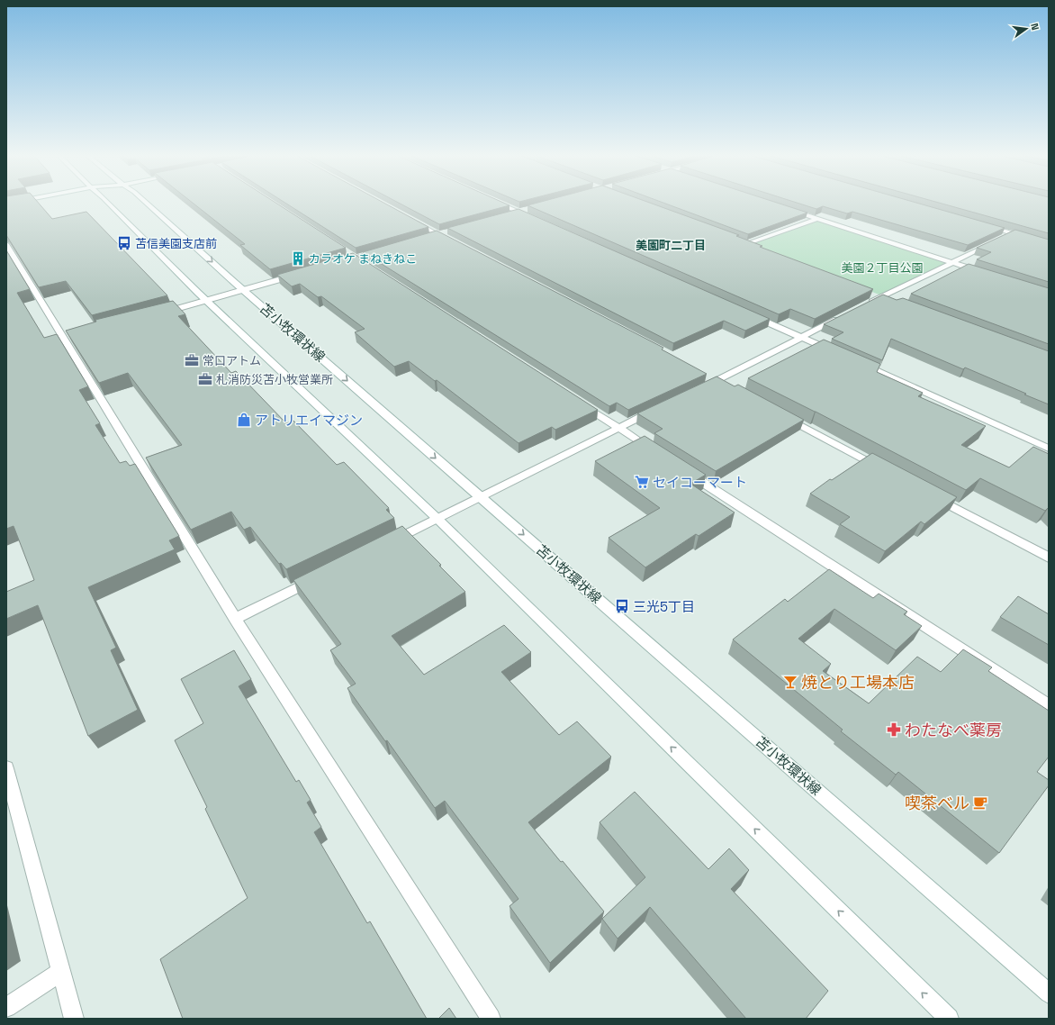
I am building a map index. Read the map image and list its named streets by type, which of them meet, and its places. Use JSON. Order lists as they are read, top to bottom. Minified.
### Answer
{"streets":{"street":["苫小牧環状線"]},"districts":["美園町二丁目"],"parks":["美園２丁目公園"],"places":{"bus stop":["苫信美園支店前","三光5丁目"],"building":["カラオケ まねきねこ"],"office":["常口アトム","札消防災苫小牧営業所"],"shop":["アトリエイマジン"],"supermarket":["セイコーマート"],"bar":["焼とり工場本店"],"pharmacy":["わたなべ薬房"],"cafe":["喫茶ベル"]},"north":"right"}
